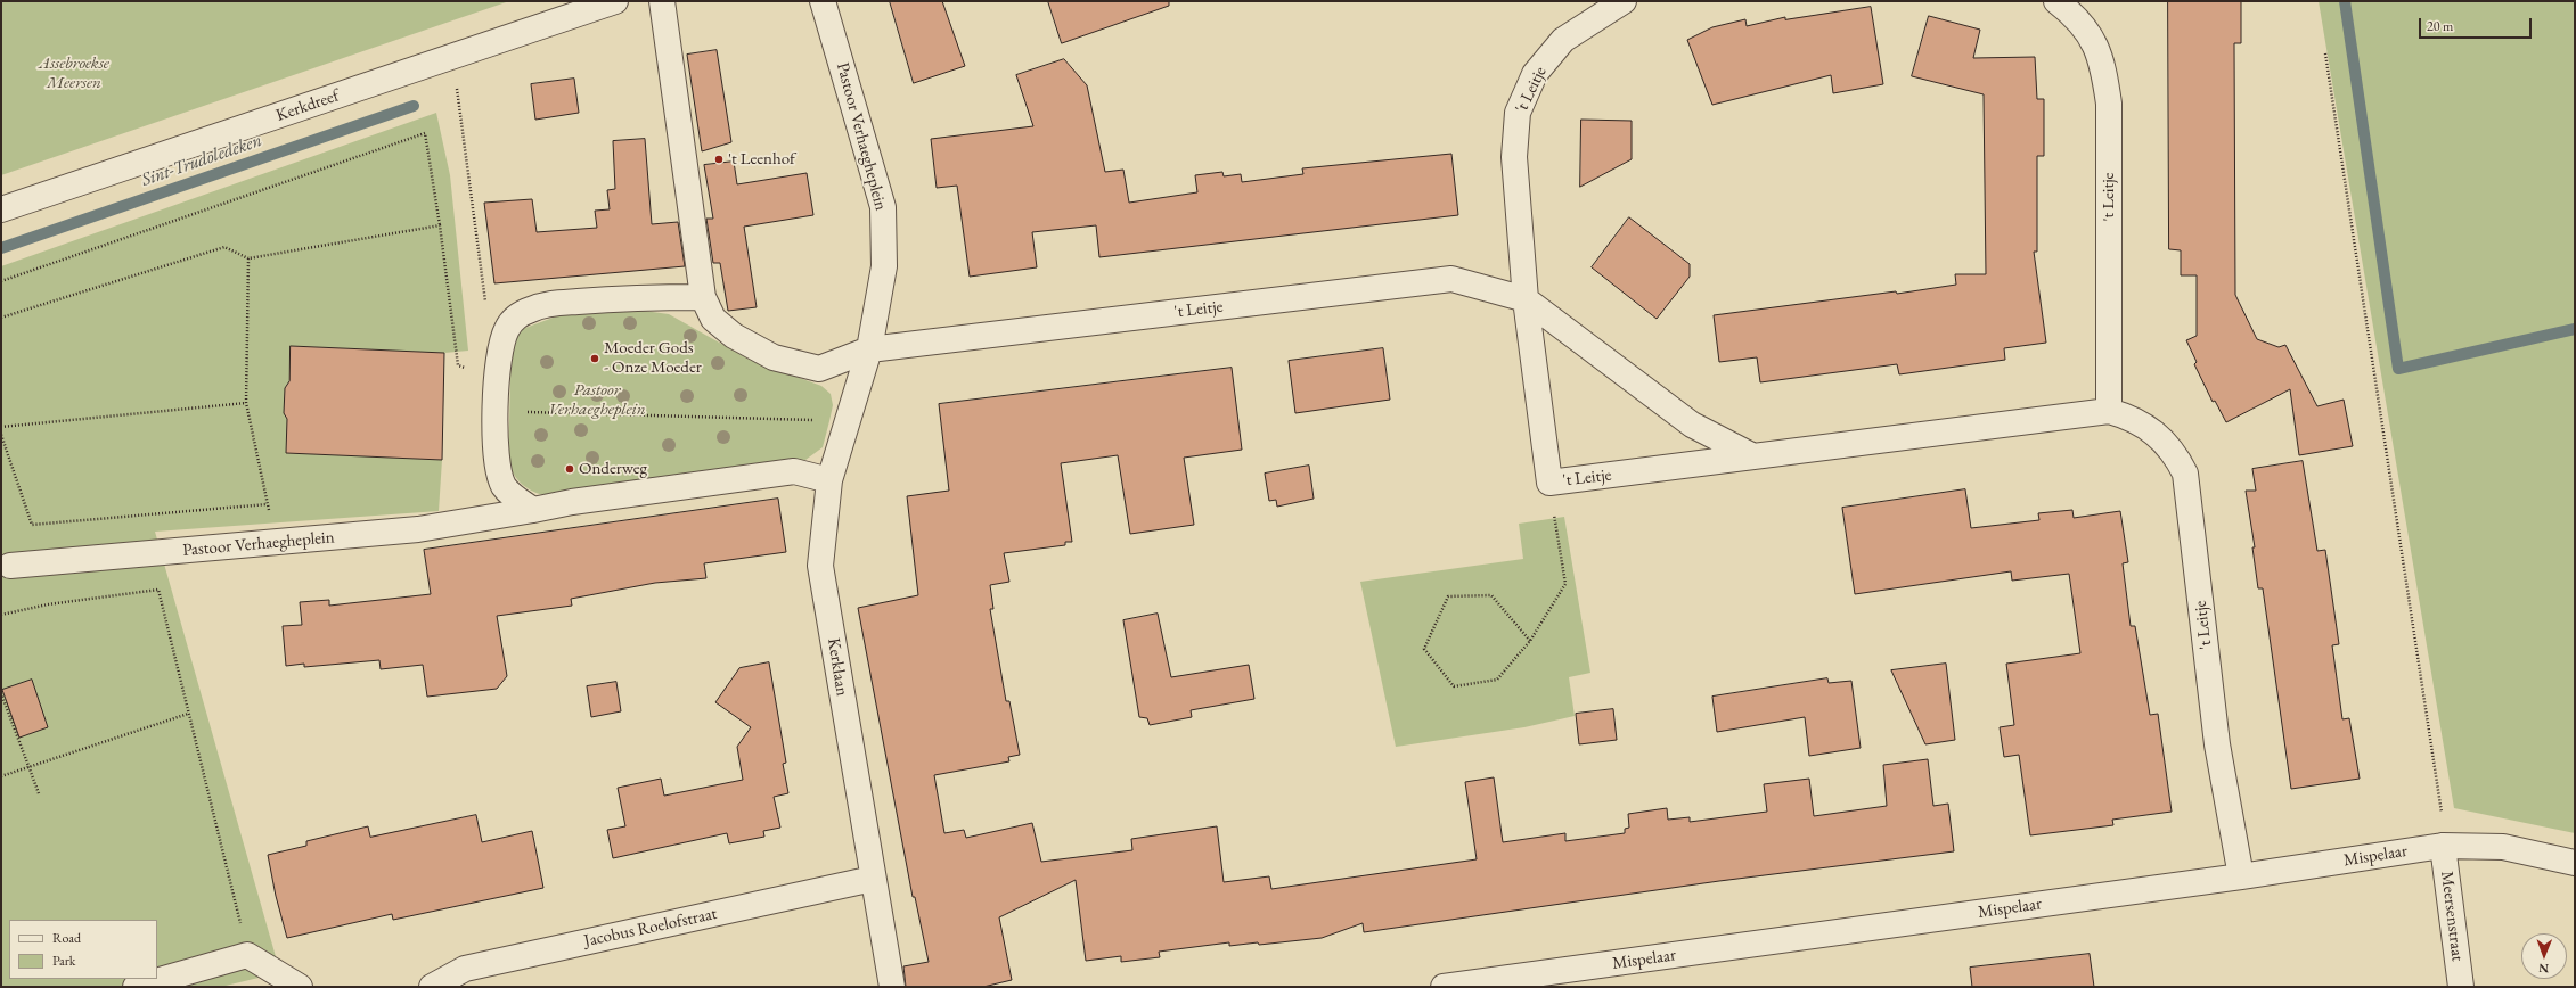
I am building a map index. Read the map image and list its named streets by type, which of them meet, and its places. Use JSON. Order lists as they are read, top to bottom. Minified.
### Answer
{"streets":{"street":["'t Leitje","Kerkdreef","Pastoor Verhaegheplein","Kerklaan","Mispelaar","Meersenstraat","Jacobus Roelofstraat"]},"crossings":[["'t Leitje","Pastoor Verhaegheplein"],["'t Leitje","Kerklaan"],["'t Leitje","Mispelaar"],["Pastoor Verhaegheplein","Kerklaan"],["Kerklaan","Jacobus Roelofstraat"],["Mispelaar","Meersenstraat"]],"water":["Sint-Trudoledeken"],"parks":["Assebroekse Meersen","Pastoor Verhaegheplein"],"places":["'t Leenhof","Moeder Gods - Onze Moeder","Onderweg"],"legend":["Road","Park"],"scale_bar":"20 m","north":"bottom"}
